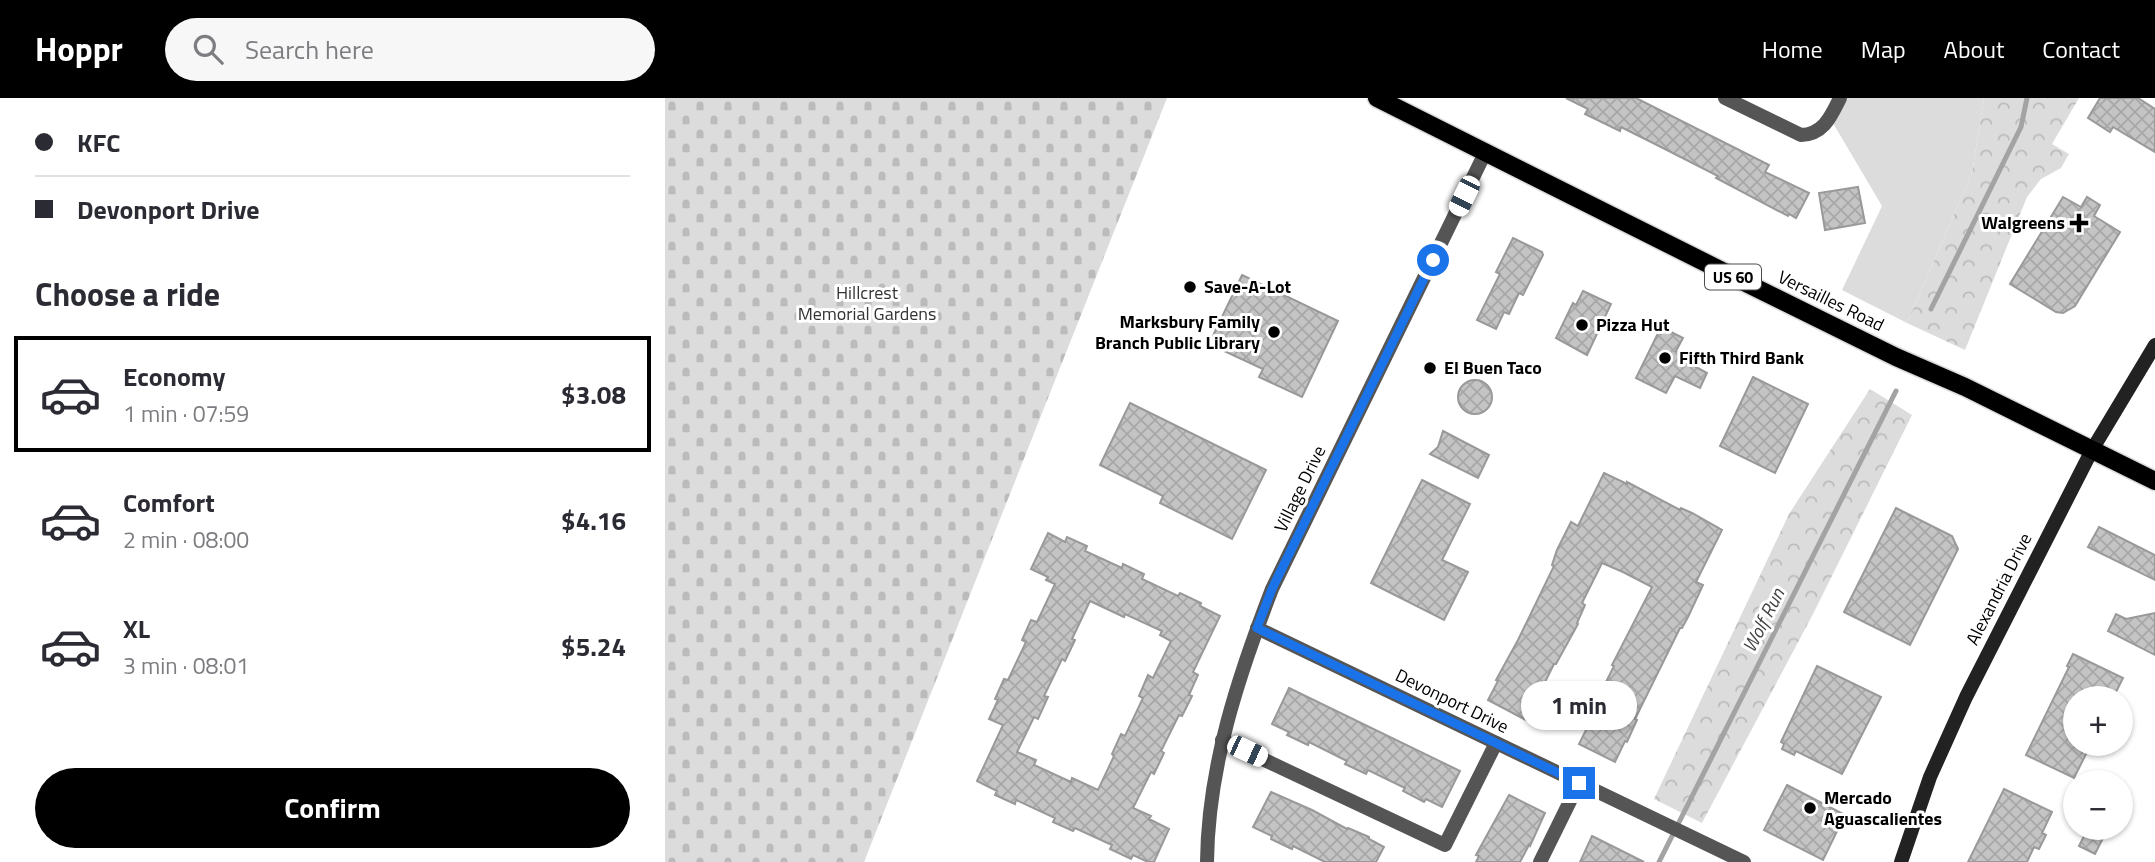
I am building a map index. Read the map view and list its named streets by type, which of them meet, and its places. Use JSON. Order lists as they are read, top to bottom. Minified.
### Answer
{"streets":{"main road":["US 60","Versailles Road"],"street":["Village Drive","Alexandria Drive","Devonport Drive"]},"crossings":[["Versailles Road","Village Drive"],["Versailles Road","Alexandria Drive"],["Village Drive","Devonport Drive"]],"water":["Wolf Run"],"parks":["Hillcrest Memorial Gardens"],"places":{"health":["Walgreens"],"other":["Save-A-Lot","Pizza Hut","Marksbury Family Branch Public Library","Fifth Third Bank","El Buen Taco","Mercado Aguascalientes"]},"page":{"header":"Hoppr","search":"Search here","nav":["Home","Map","About","Contact"],"banner":["KFC","Devonport Drive"],"heading":"Choose a ride","list":[{"name":"Economy","note":"1 min · 07:59","value":"$3.08"},{"name":"Comfort","note":"2 min · 08:00","value":"$4.16"},{"name":"XL","note":"3 min · 08:01","value":"$5.24"}],"bubble":"1 min","map_buttons":["+","−"],"buttons":"Confirm"}}
